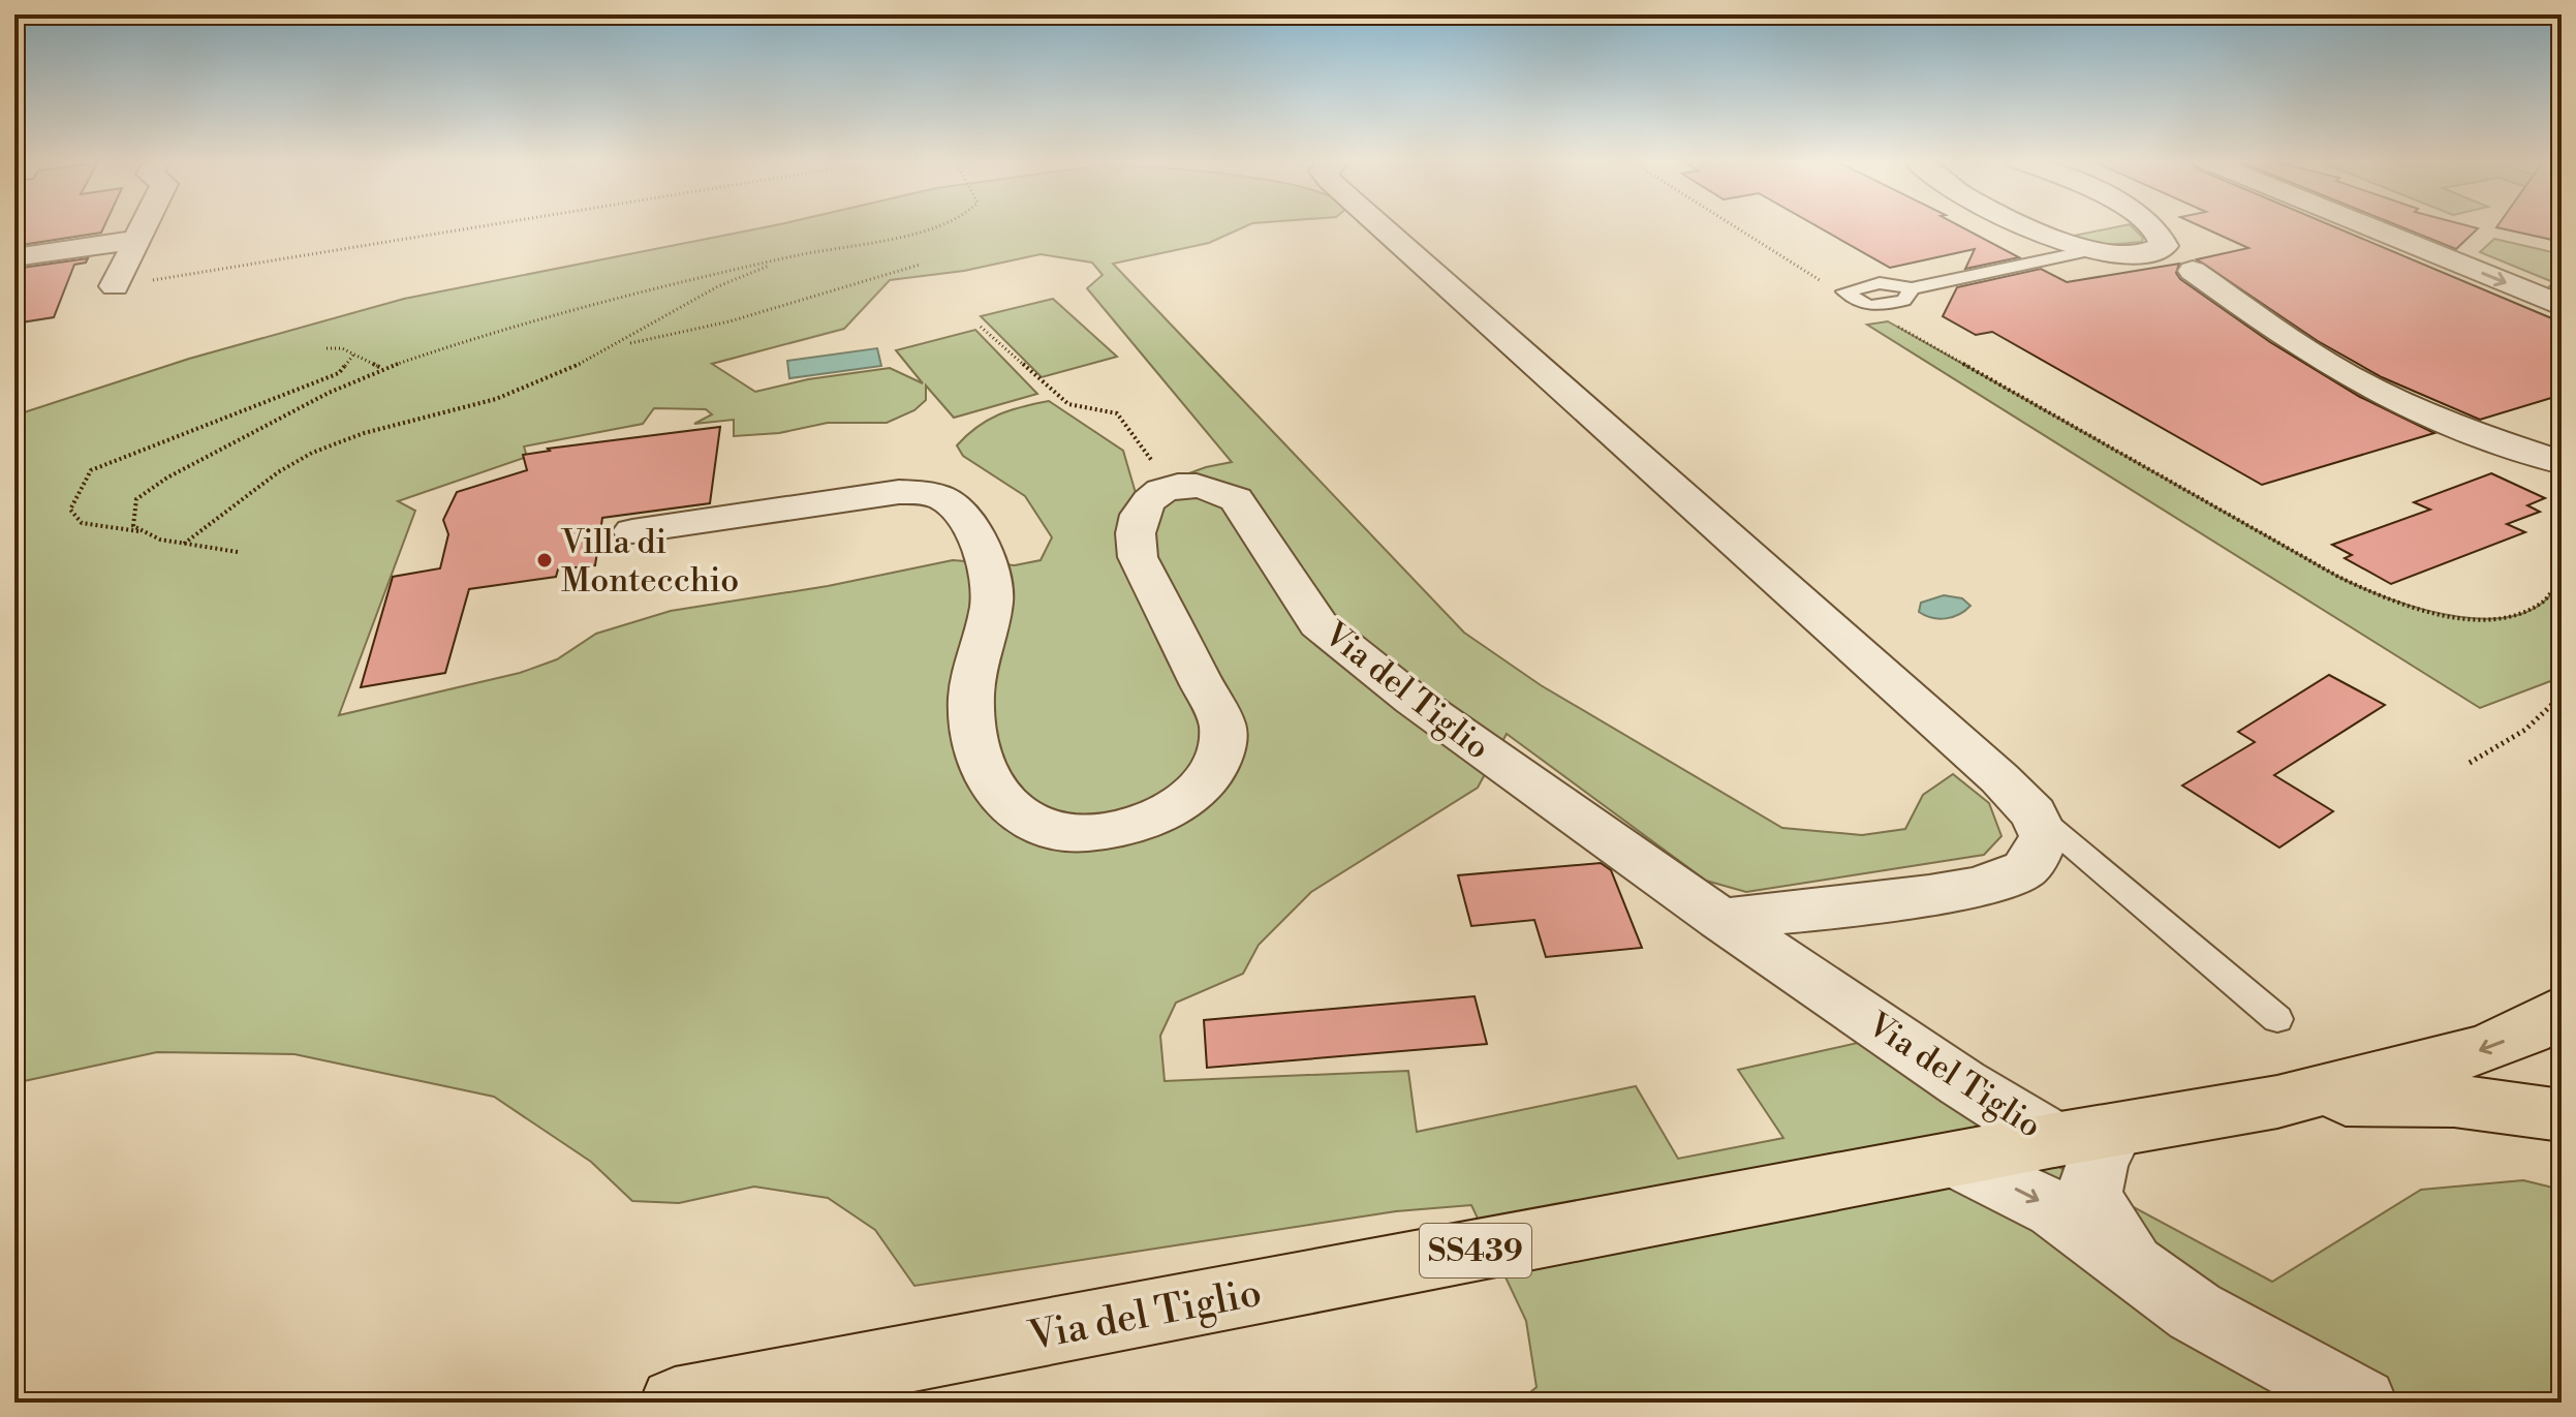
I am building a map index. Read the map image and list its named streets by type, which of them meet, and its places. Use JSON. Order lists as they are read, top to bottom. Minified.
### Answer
{"streets":{"main road":["Via del Tiglio","SS439"]},"places":["Villa di Montecchio"]}
